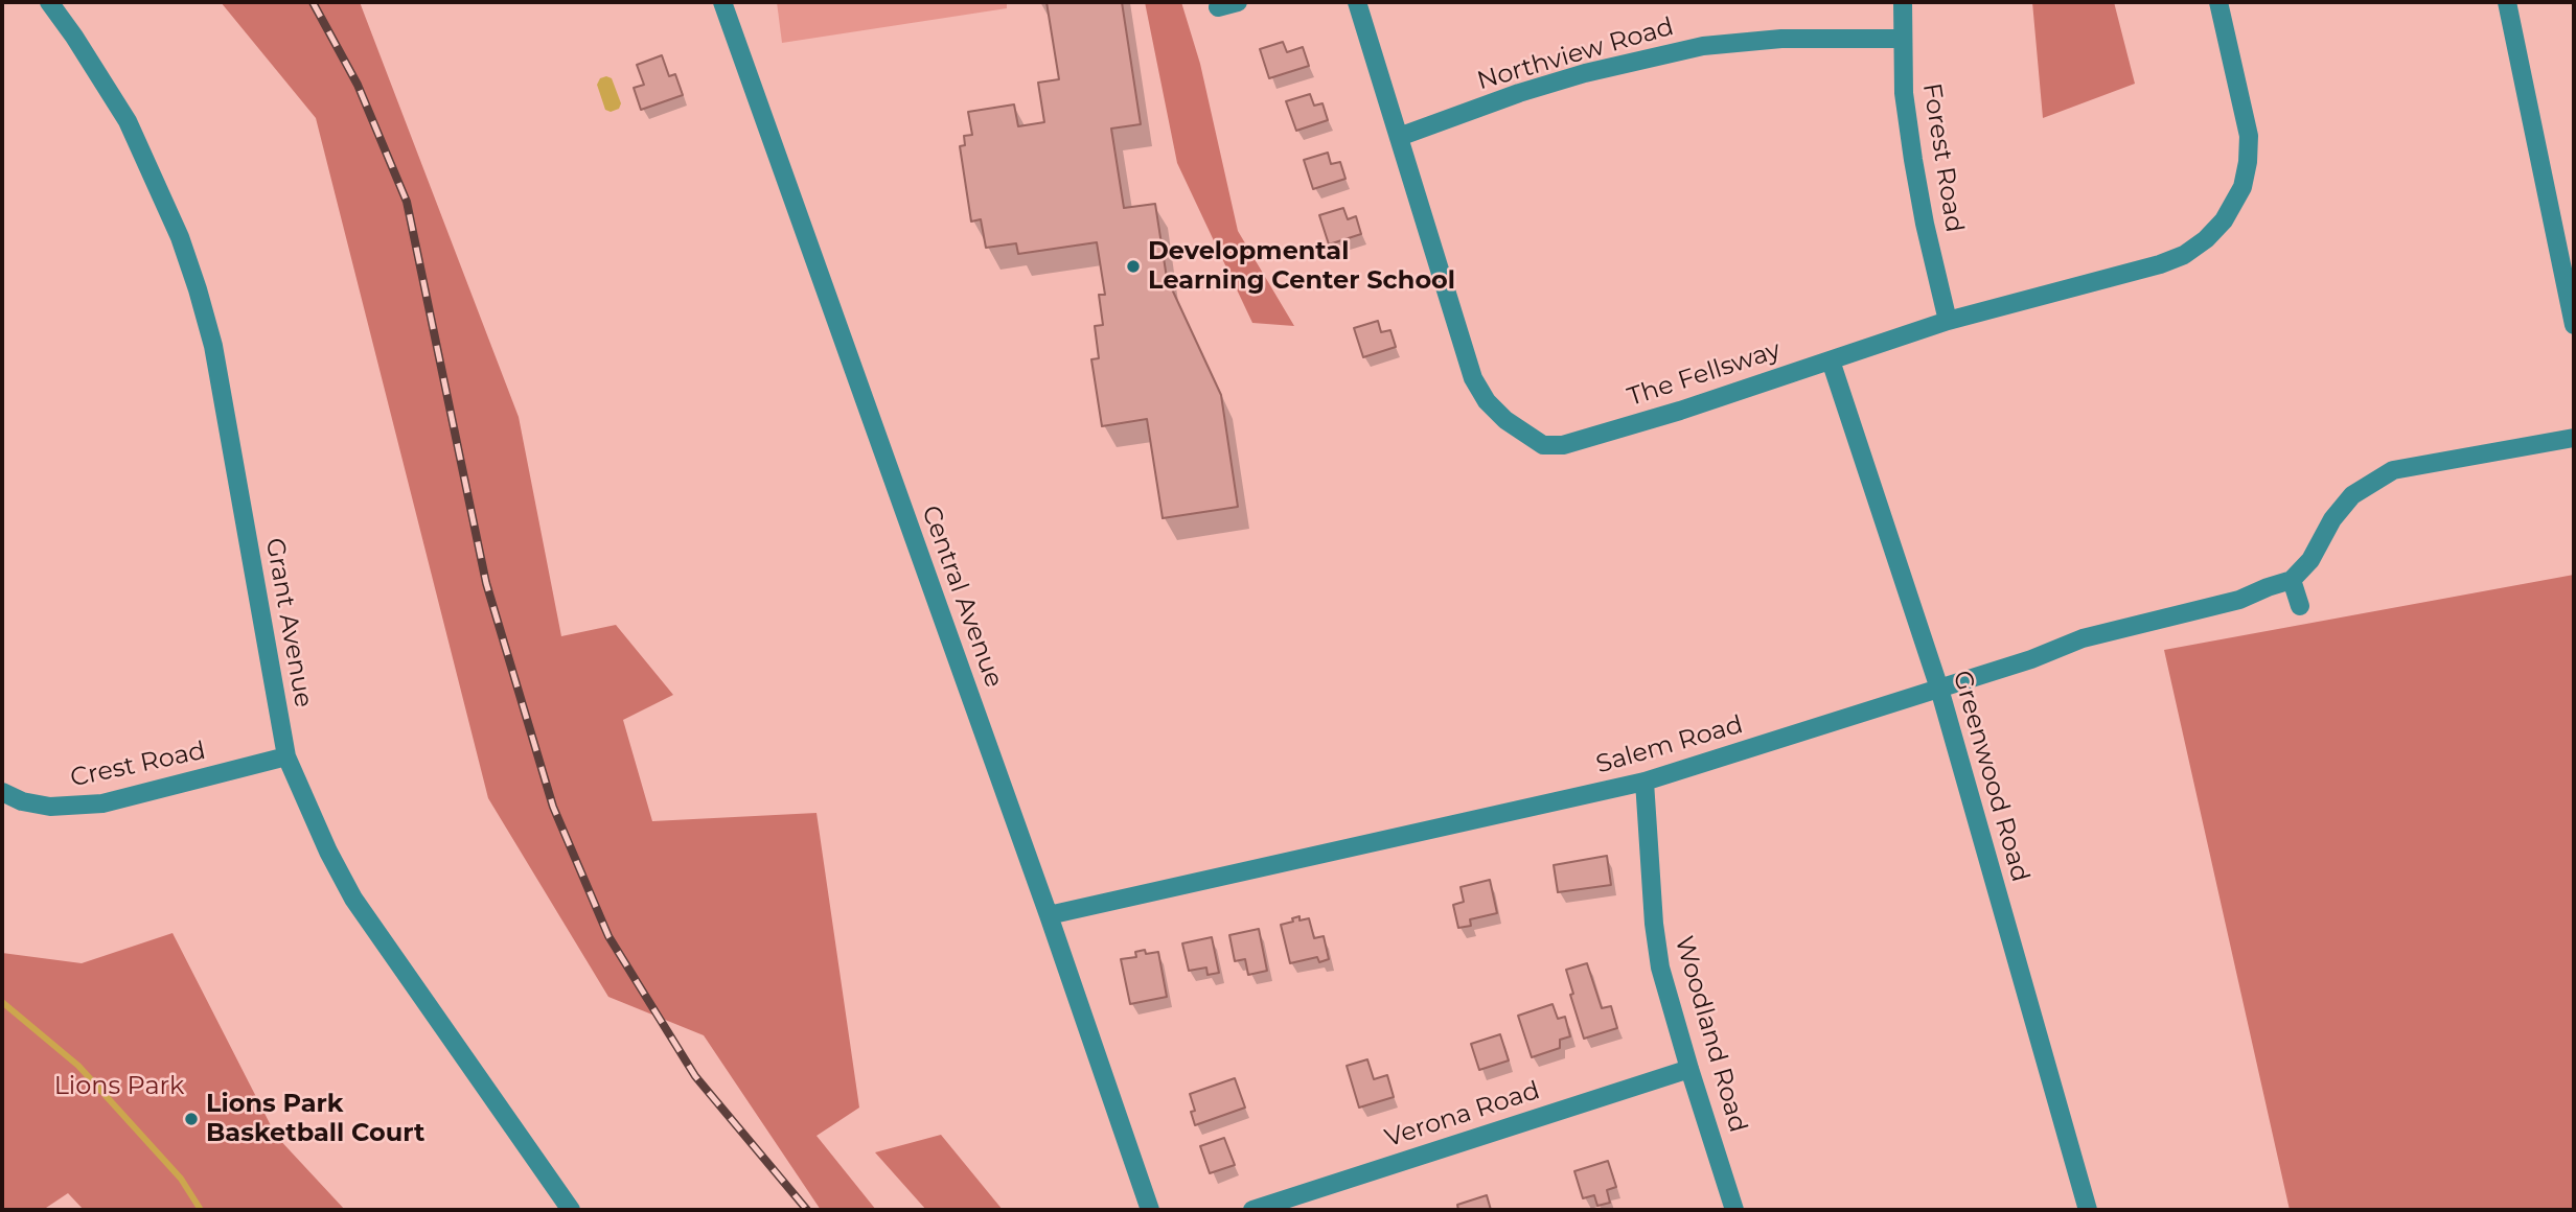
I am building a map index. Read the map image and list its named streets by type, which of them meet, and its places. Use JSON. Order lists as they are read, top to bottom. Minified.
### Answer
{"streets":{"street":["Northview Road","Forest Road","The Fellsway","Central Avenue","Grant Avenue","Salem Road","Crest Road","Greenwood Road","Woodland Road","Verona Road"]},"crossings":[["Northview Road","Forest Road"],["Northview Road","The Fellsway"],["Forest Road","The Fellsway"],["The Fellsway","Greenwood Road"],["Central Avenue","Salem Road"],["Grant Avenue","Crest Road"],["Salem Road","Greenwood Road"],["Salem Road","Woodland Road"],["Woodland Road","Verona Road"]],"parks":["Lions Park"],"places":["Developmental Learning Center School","Lions Park Basketball Court"]}
